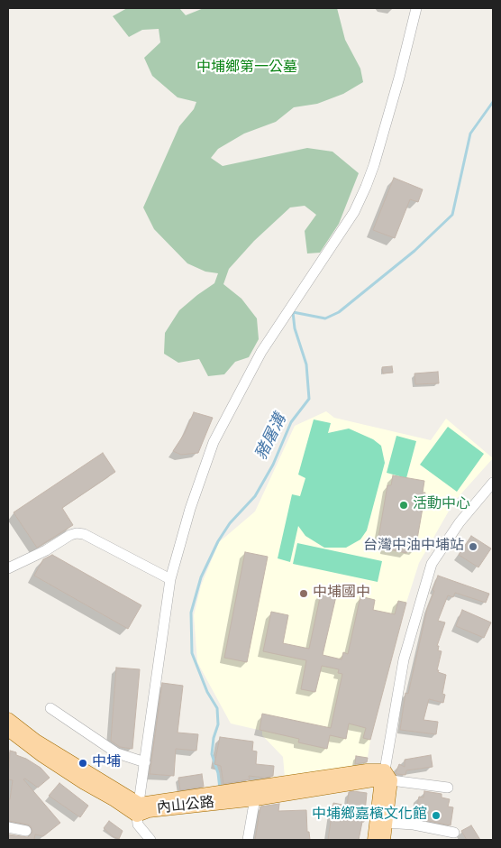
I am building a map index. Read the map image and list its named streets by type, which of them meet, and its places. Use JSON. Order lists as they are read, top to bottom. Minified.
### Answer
{"streets":{"main road":["內山公路"]},"water":["豬屠溝"],"parks":["中埔鄉第一公墓"],"places":["活動中心","台灣中油中埔站","中埔國中","中埔","中埔鄉嘉檳文化館"]}
